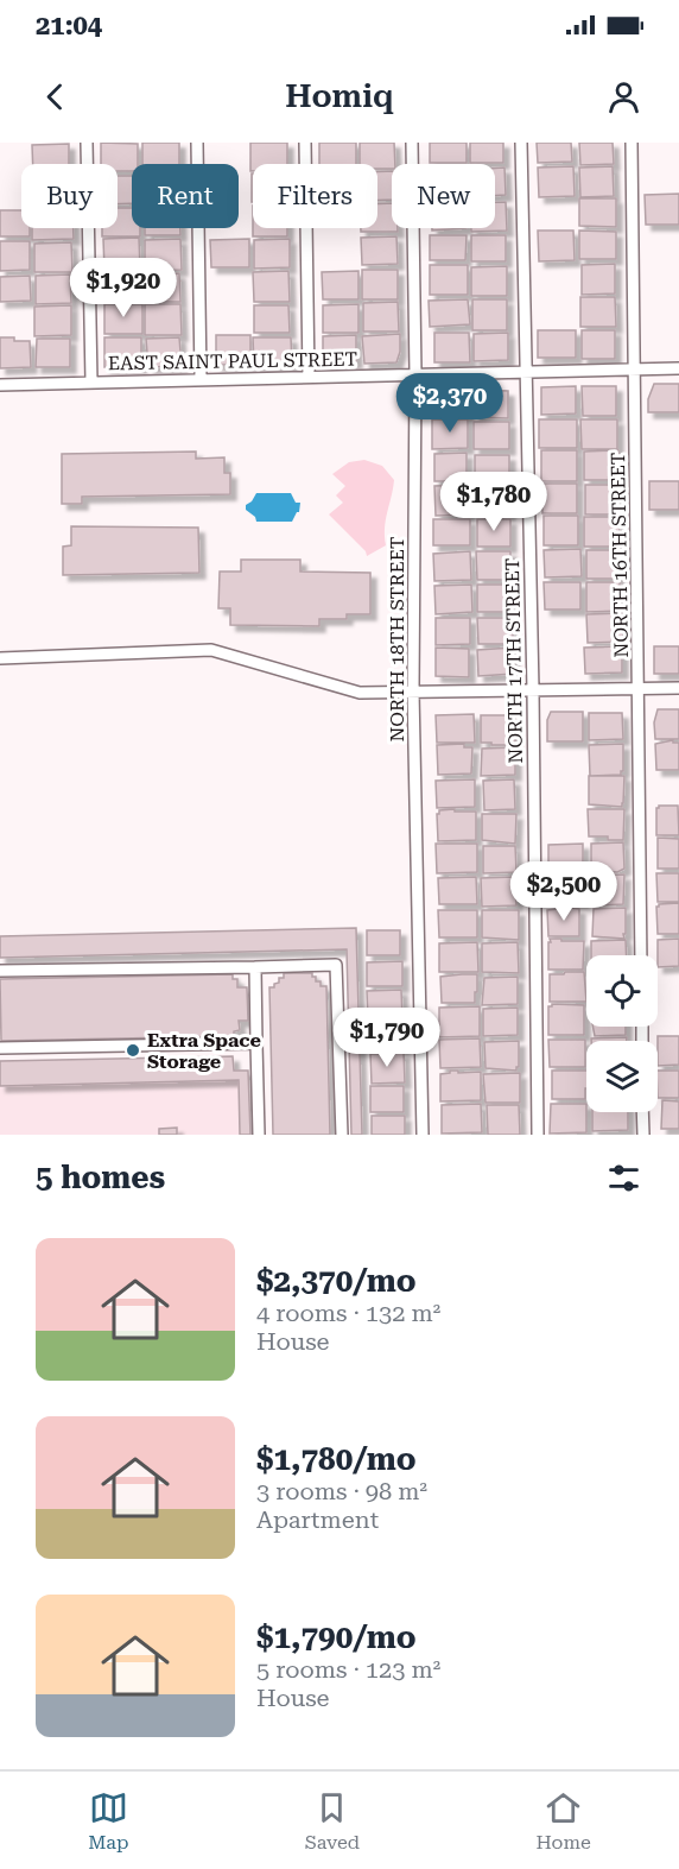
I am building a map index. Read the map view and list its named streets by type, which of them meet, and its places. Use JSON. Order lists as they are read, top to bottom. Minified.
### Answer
{"streets":{"lane":["EAST SAINT PAUL STREET","NORTH 16TH STREET","NORTH 18TH STREET","NORTH 17TH STREET"]},"crossings":[["EAST SAINT PAUL STREET","NORTH 16TH STREET"],["EAST SAINT PAUL STREET","NORTH 18TH STREET"],["EAST SAINT PAUL STREET","NORTH 17TH STREET"]],"places":["Extra Space Storage"],"page":{"status":"21:04","header":"Homiq","chip":["Buy","Rent","Filters","New"],"price":["$1,920","$2,370","$1,780","$2,500","$1,790"],"heading":"5 homes","list":[{"name":"$2,370/mo","note":"4 rooms · 132 m² · House"},{"name":"$1,780/mo","note":"3 rooms · 98 m² · Apartment"},{"name":"$1,790/mo","note":"5 rooms · 123 m² · House"}],"tabs":["Map","Saved","Home"]}}
